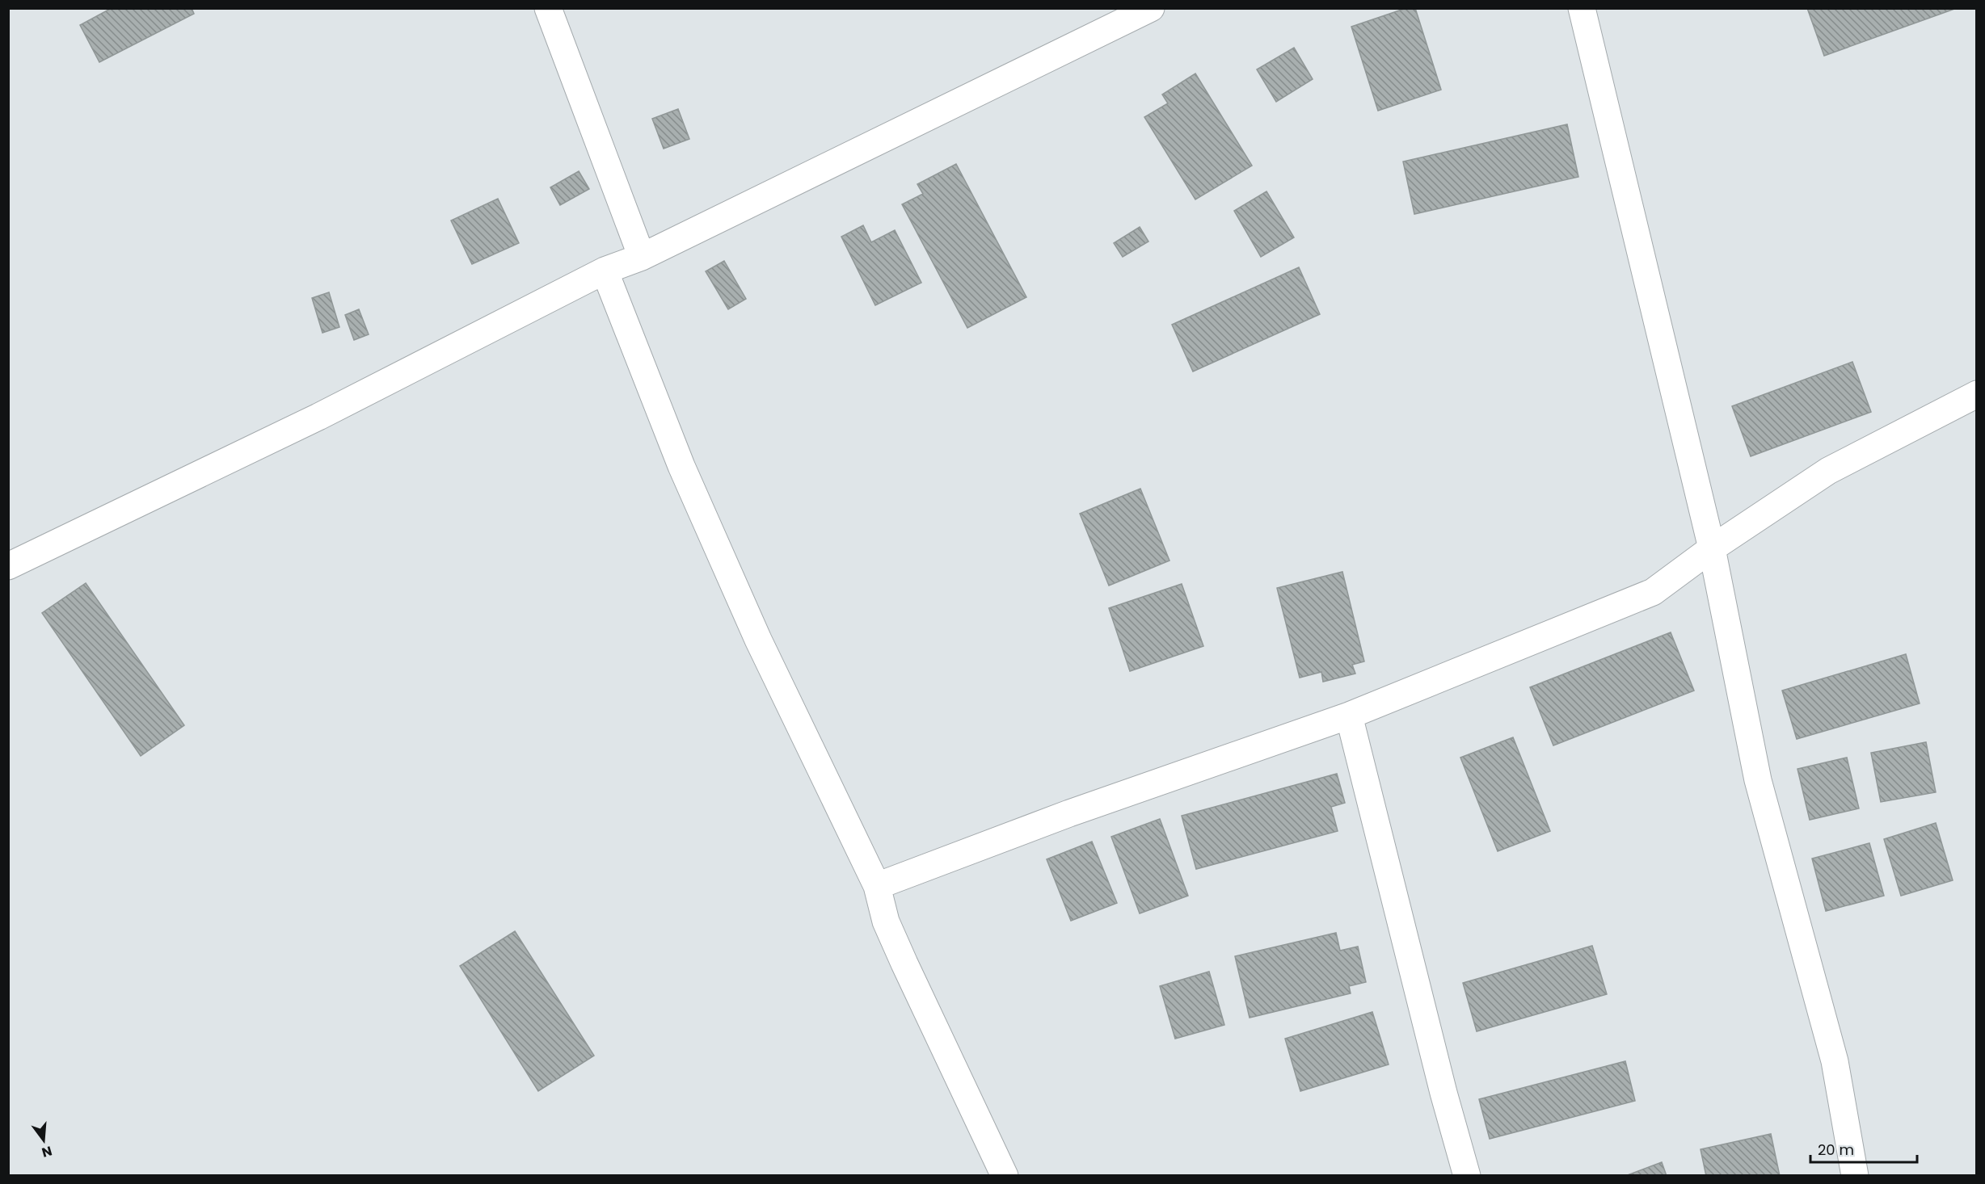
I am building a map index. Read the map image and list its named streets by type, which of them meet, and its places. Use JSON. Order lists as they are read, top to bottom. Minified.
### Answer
{"scale_bar":"20 m","north":"bottom"}
